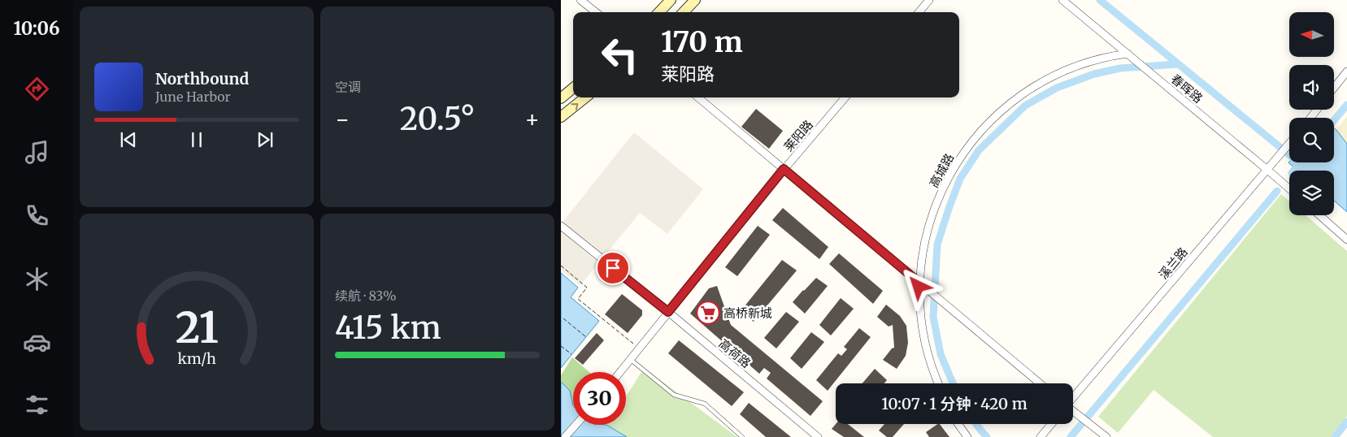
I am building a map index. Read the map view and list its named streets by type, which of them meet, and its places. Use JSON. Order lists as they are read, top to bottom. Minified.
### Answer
{"streets":{"street":["春晖路","莱阳路","高城路","溪兰路","高荷路"]},"crossings":[["春晖路","高城路"],["春晖路","溪兰路"],["莱阳路","高荷路"]],"places":{"supermarket":["高桥新城"]},"north":"left","page":{"tabs":"10:06","tile":["空调",["续航 · 83%","415 km"]],"turn":["170 m","莱阳路"],"song":["Northbound","June Harbor"],"heat":["−","20.5°","+"],"limit":"30","trip":"10:07 · 1 分钟 · 420 m","gauge":["21","km/h"]}}
